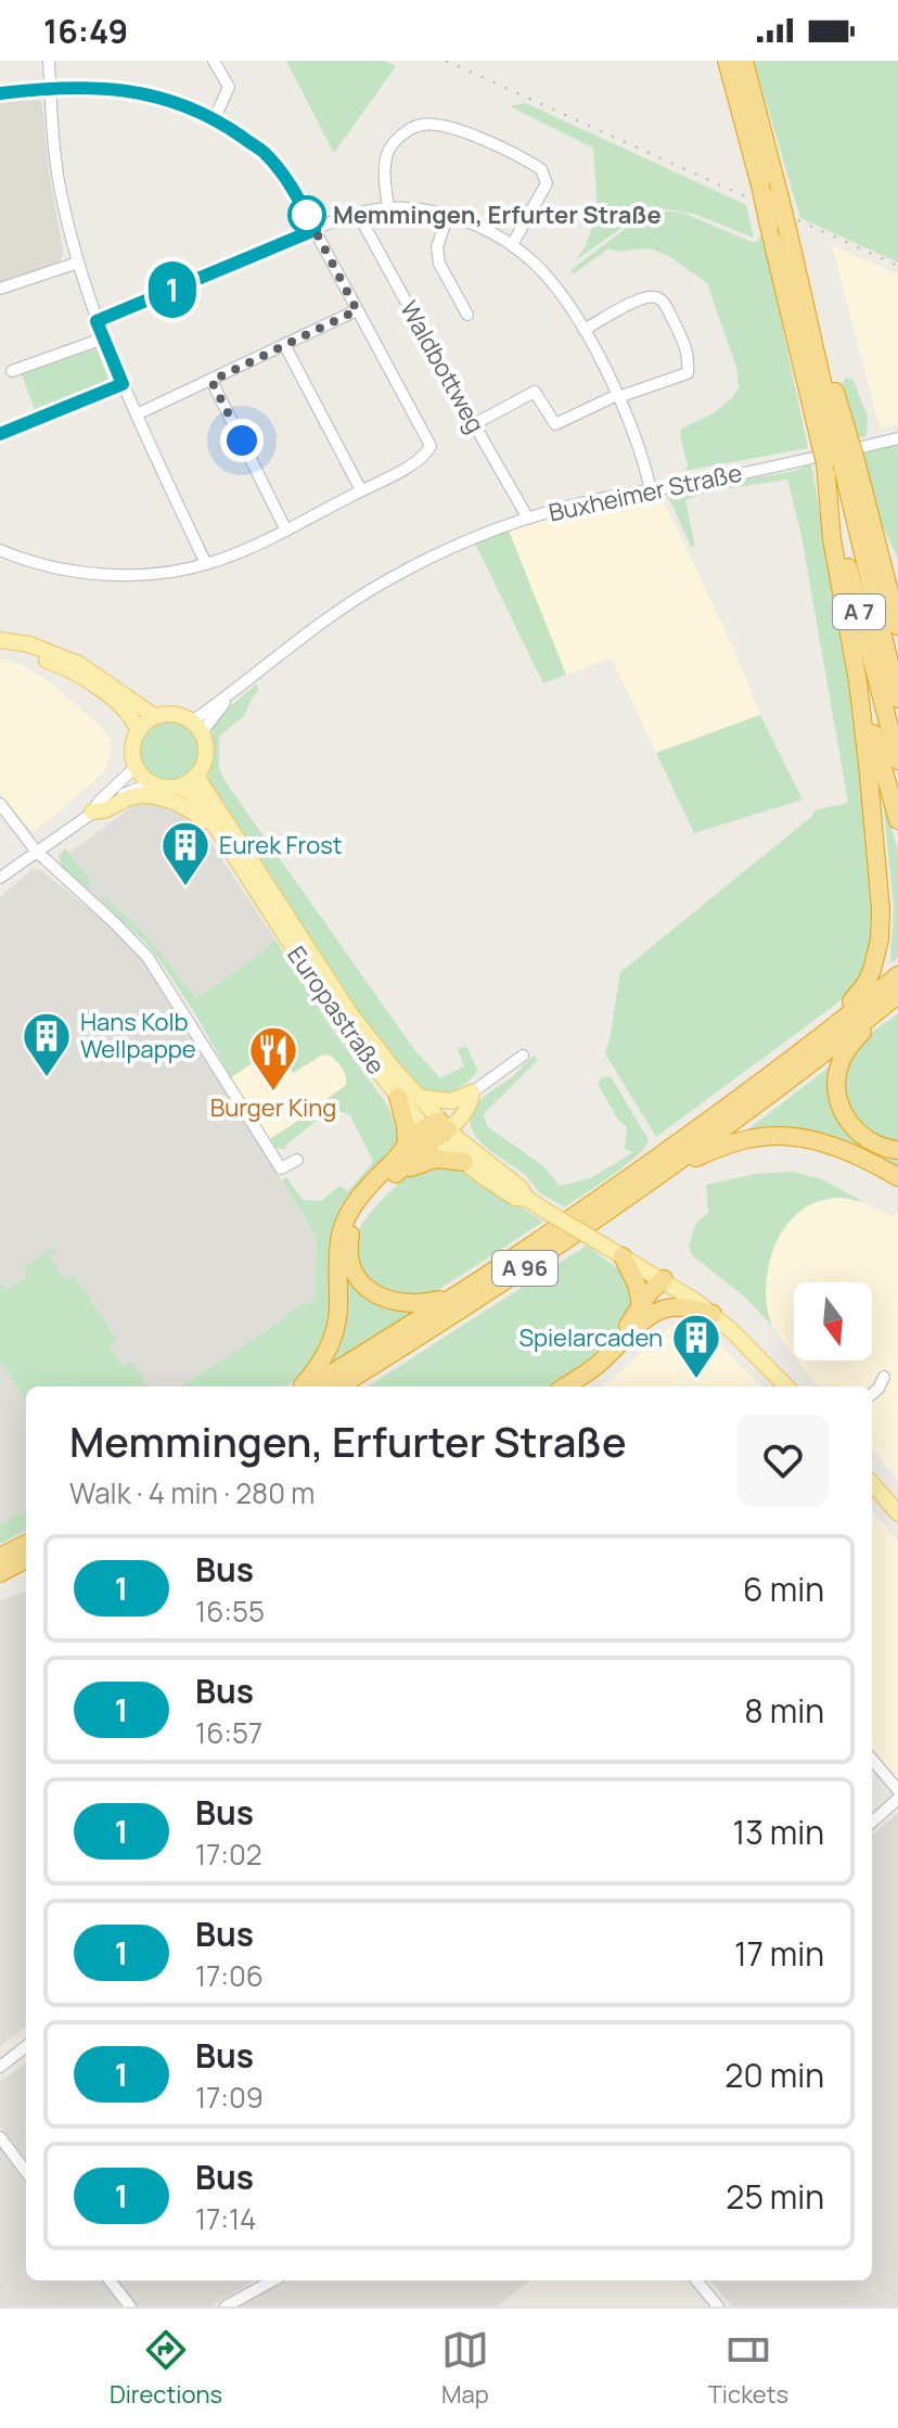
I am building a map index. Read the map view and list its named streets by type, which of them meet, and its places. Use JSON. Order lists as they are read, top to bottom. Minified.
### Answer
{"streets":{"highway":["A 7","A 96"],"main road":["Europastraße"],"street":["Waldbottweg","Buxheimer Straße"]},"crossings":[["Waldbottweg","Buxheimer Straße"],["Buxheimer Straße","Europastraße"],["Europastraße","A 96"]],"places":{"other":["Memmingen, Erfurter Straße"],"building":["Eurek Frost","Hans Kolb Wellpappe","Spielarcaden"],"restaurant":["Burger King"]},"lines":["bus line 1"],"north":"bottom","page":{"status":"16:49","on_map":"1","heading":["Memmingen, Erfurter Straße","Walk · 4 min · 280 m"],"list":[{"mark":"1","name":"Bus","note":"16:55","value":"6 min"},{"mark":"1","name":"Bus","note":"16:57","value":"8 min"},{"mark":"1","name":"Bus","note":"17:02","value":"13 min"},{"mark":"1","name":"Bus","note":"17:06","value":"17 min"},{"mark":"1","name":"Bus","note":"17:09","value":"20 min"},{"mark":"1","name":"Bus","note":"17:14","value":"25 min"}],"tabs":["Directions","Map","Tickets"]}}
